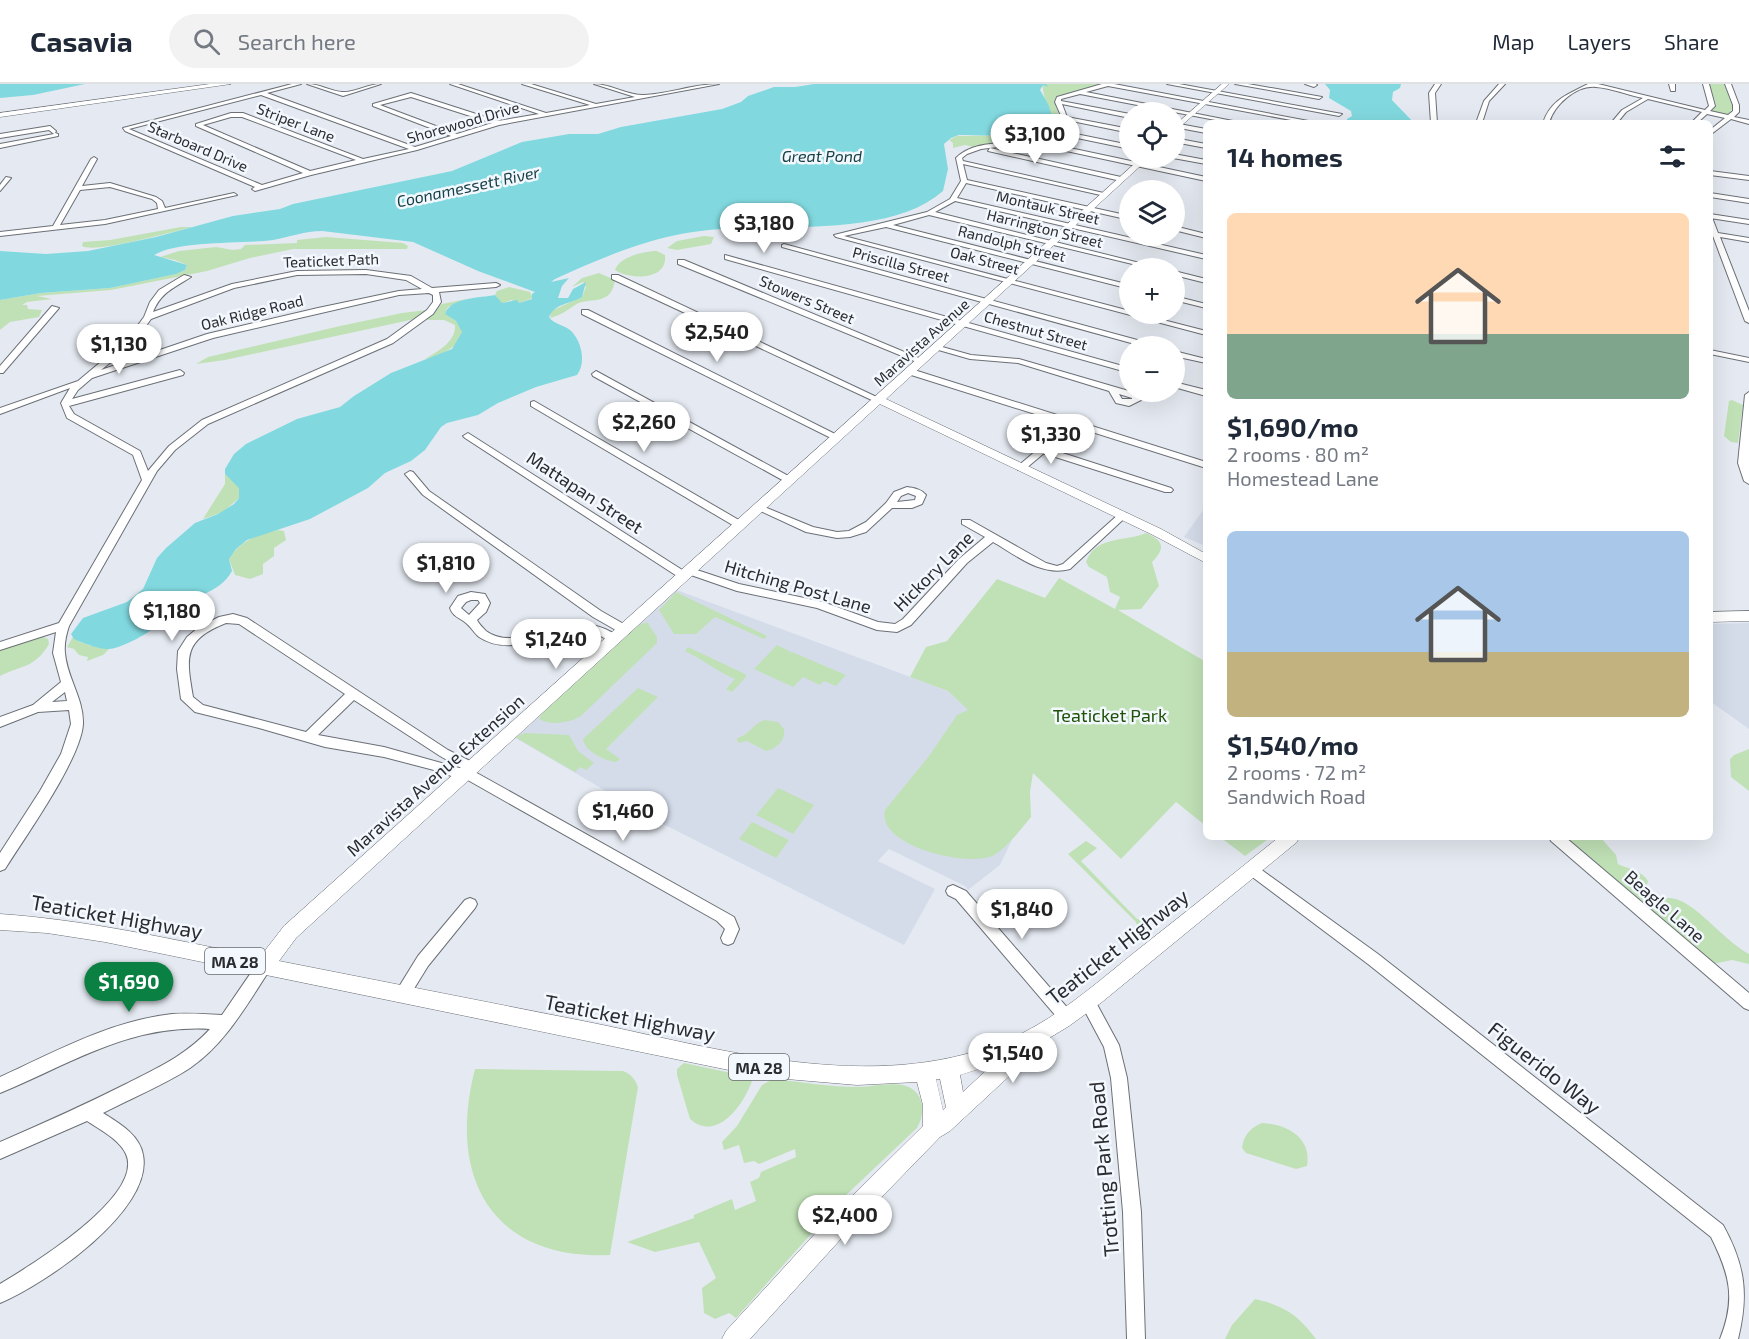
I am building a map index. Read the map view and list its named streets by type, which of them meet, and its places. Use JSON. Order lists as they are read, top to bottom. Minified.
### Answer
{"streets":{"main road":["Maravista Avenue","Maravista Avenue Extension","Teaticket Highway","MA 28"],"street":["Striper Lane","Shorewood Drive","Starboard Drive","Montauk Street","Harrington Street","Randolph Street","Teaticket Path","Oak Street","Priscilla Street","Stowers Street","Oak Ridge Road","Chestnut Street","Mattapan Street","Hickory Lane","Hitching Post Lane","Beagle Lane","Figuerido Way","Trotting Park Road"]},"crossings":[["Striper Lane","Shorewood Drive"],["Shorewood Drive","Starboard Drive"],["Montauk Street","Maravista Avenue"],["Harrington Street","Maravista Avenue"],["Randolph Street","Oak Street"],["Randolph Street","Maravista Avenue"],["Teaticket Path","Oak Ridge Road"],["Oak Street","Maravista Avenue"],["Priscilla Street","Maravista Avenue"],["Stowers Street","Maravista Avenue"],["Chestnut Street","Maravista Avenue"],["Maravista Avenue","Maravista Avenue Extension"],["Mattapan Street","Hitching Post Lane"],["Mattapan Street","Maravista Avenue Extension"],["Hickory Lane","Hitching Post Lane"],["Hitching Post Lane","Maravista Avenue Extension"],["Maravista Avenue Extension","Teaticket Highway"],["Teaticket Highway","Figuerido Way"],["Teaticket Highway","Trotting Park Road"]],"water":["Great Pond","Coonamessett River"],"parks":["Teaticket Park"],"page":{"header":"Casavia","search":"Search here","nav":["Map","Layers","Share"],"map_buttons":["+","−"],"price":["$3,100","$3,180","$2,540","$1,130","$2,260","$1,330","$1,810","$1,180","$1,240","$1,460","$1,840","$1,690","$1,540","$2,400"],"heading":"14 homes","list":[{"name":"$1,690/mo","note":"2 rooms · 80 m² · Homestead Lane"},{"name":"$1,540/mo","note":"2 rooms · 72 m² · Sandwich Road"}]}}
